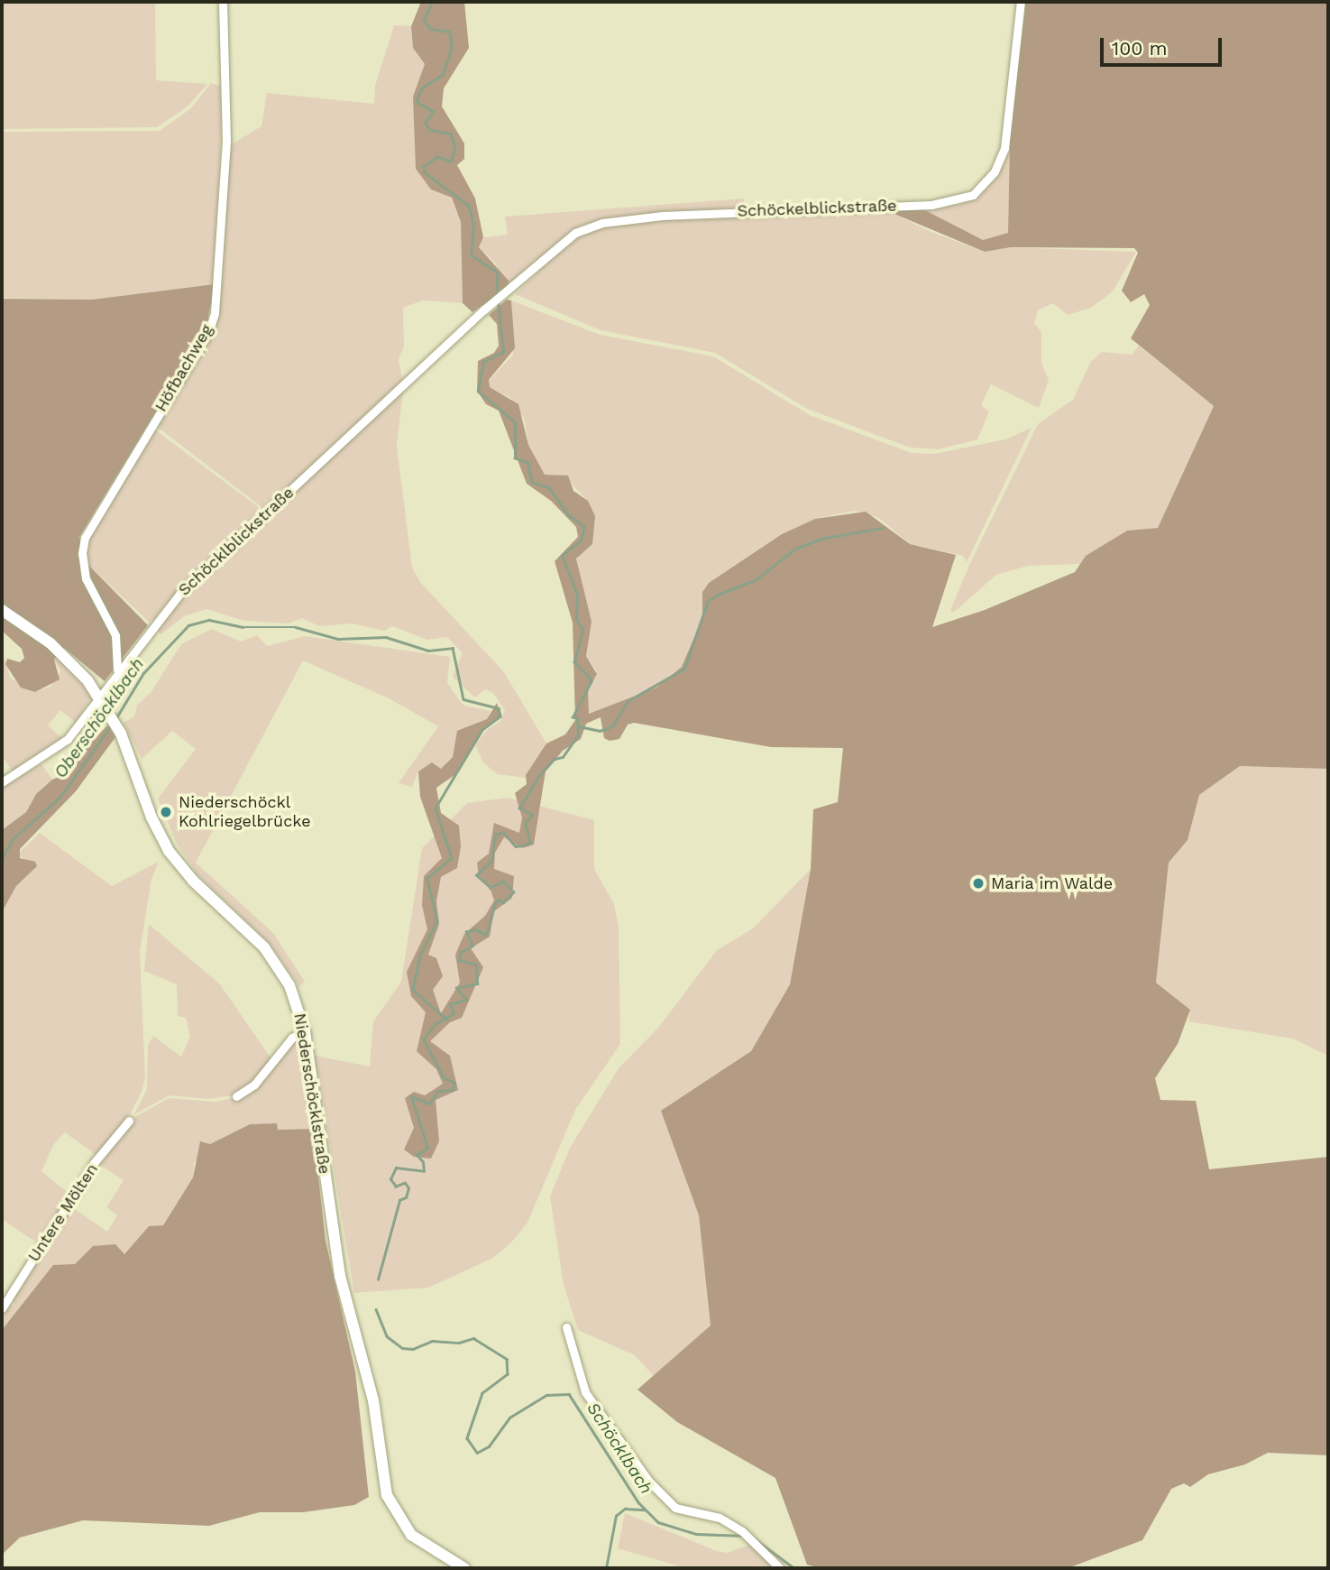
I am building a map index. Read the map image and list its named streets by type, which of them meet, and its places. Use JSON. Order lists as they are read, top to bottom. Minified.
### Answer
{"streets":{"main road":["Niederschöcklstraße"],"street":["Schöckelblickstraße","Höfbachweg","Schöcklblickstraße","Untere Mölten"]},"crossings":[["Schöckelblickstraße","Schöcklblickstraße"],["Höfbachweg","Schöcklblickstraße"],["Schöcklblickstraße","Niederschöcklstraße"]],"water":["Oberschöcklbach","Schöcklbach"],"places":["Niederschöckl Kohlriegelbrücke","Maria im Walde"],"scale_bar":"100 m"}
